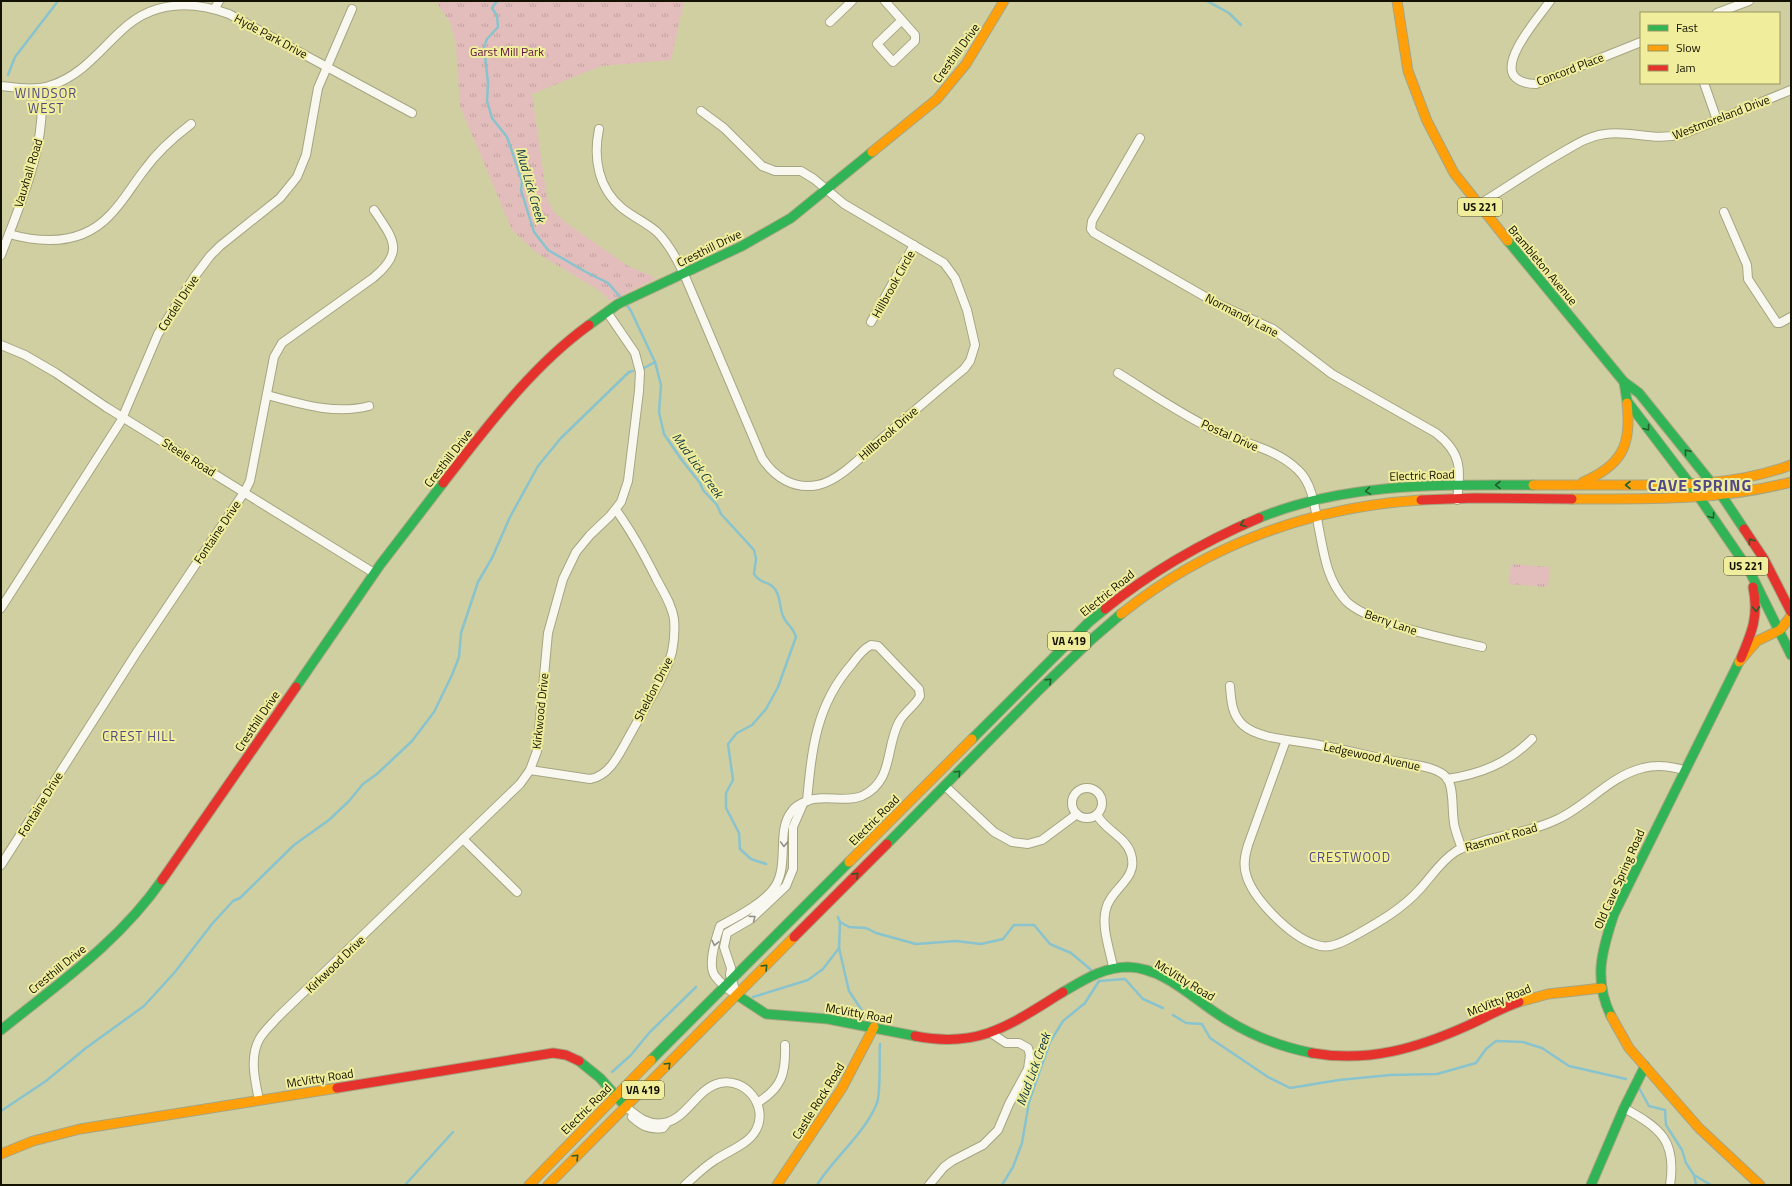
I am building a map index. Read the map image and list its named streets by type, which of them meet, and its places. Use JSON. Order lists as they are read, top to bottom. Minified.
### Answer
{"streets":{"main road":["Cresthill Drive","US 221","Brambleton Avenue","Electric Road","VA 419","Old Cave Spring Road","McVitty Road","Castle Rock Road"],"street":["Hyde Park Drive","Concord Place","Westmoreland Drive","Vauxhall Road","Hillbrook Circle","Cordell Drive","Normandy Lane","Hillbrook Drive","Postal Drive","Steele Road","Fontaine Drive","Berry Lane","Sheldon Drive","Kirkwood Drive","Ledgewood Avenue","Rasmont Road"]},"crossings":[["Hyde Park Drive","Vauxhall Road"],["Hyde Park Drive","Cordell Drive"],["Cresthill Drive","Hillbrook Drive"],["Cresthill Drive","Steele Road"],["Cresthill Drive","Kirkwood Drive"],["Westmoreland Drive","Brambleton Avenue"],["US 221","Brambleton Avenue"],["US 221","Electric Road"],["US 221","Old Cave Spring Road"],["Brambleton Avenue","Electric Road"],["Hillbrook Circle","Hillbrook Drive"],["Cordell Drive","Steele Road"],["Normandy Lane","Electric Road"],["Postal Drive","Electric Road"],["Postal Drive","Berry Lane"],["Steele Road","Fontaine Drive"],["Electric Road","Berry Lane"],["Electric Road","McVitty Road"],["Sheldon Drive","Kirkwood Drive"],["Kirkwood Drive","McVitty Road"],["Ledgewood Avenue","Rasmont Road"],["Rasmont Road","Old Cave Spring Road"],["Old Cave Spring Road","McVitty Road"],["McVitty Road","Castle Rock Road"]],"districts":["WINDSOR WEST","CAVE SPRING","CREST HILL","CRESTWOOD"],"water":["Mud Lick Creek"],"parks":["Garst Mill Park"],"legend":["Fast","Slow","Jam"]}
